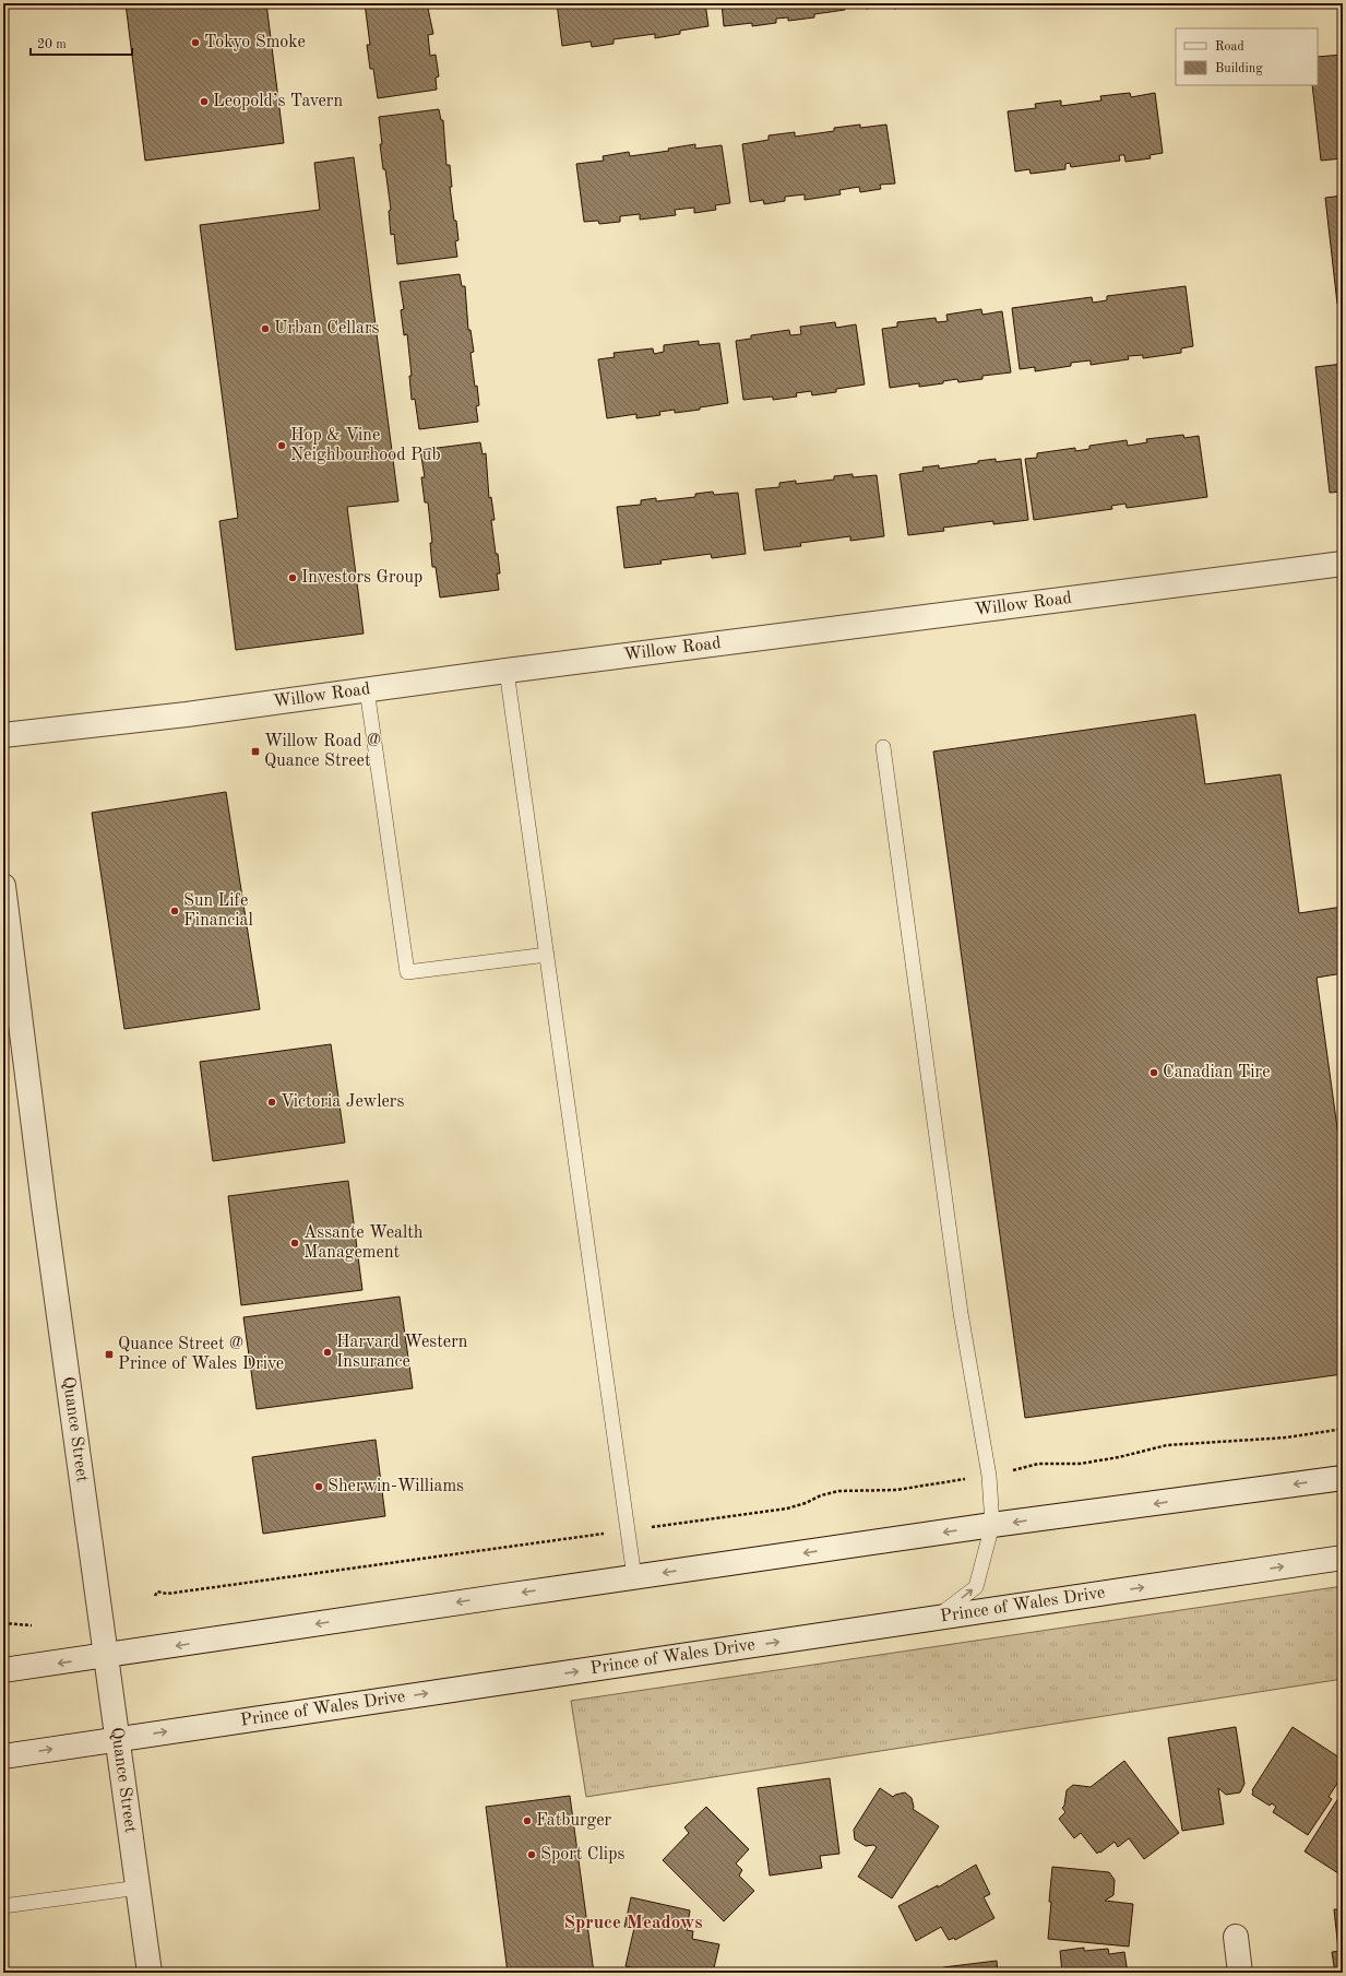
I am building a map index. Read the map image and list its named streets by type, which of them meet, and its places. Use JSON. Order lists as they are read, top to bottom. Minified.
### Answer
{"streets":{"main road":["Willow Road","Quance Street","Prince of Wales Drive"]},"crossings":[["Quance Street","Prince of Wales Drive"]],"districts":["Spruce Meadows"],"places":{"other":["Tokyo Smoke","Leopold’s Tavern","Urban Cellars","Hop & Vine Neighbourhood Pub","Investors Group","Sun Life Financial","Canadian Tire","Victoria Jewlers","Assante Wealth Management","Harvard Western Insurance","Sherwin-Williams","Fatburger","Sport Clips"],"transit":["Willow Road @ Quance Street","Quance Street @ Prince of Wales Drive"]},"legend":["Road","Building"],"scale_bar":"20 m"}
